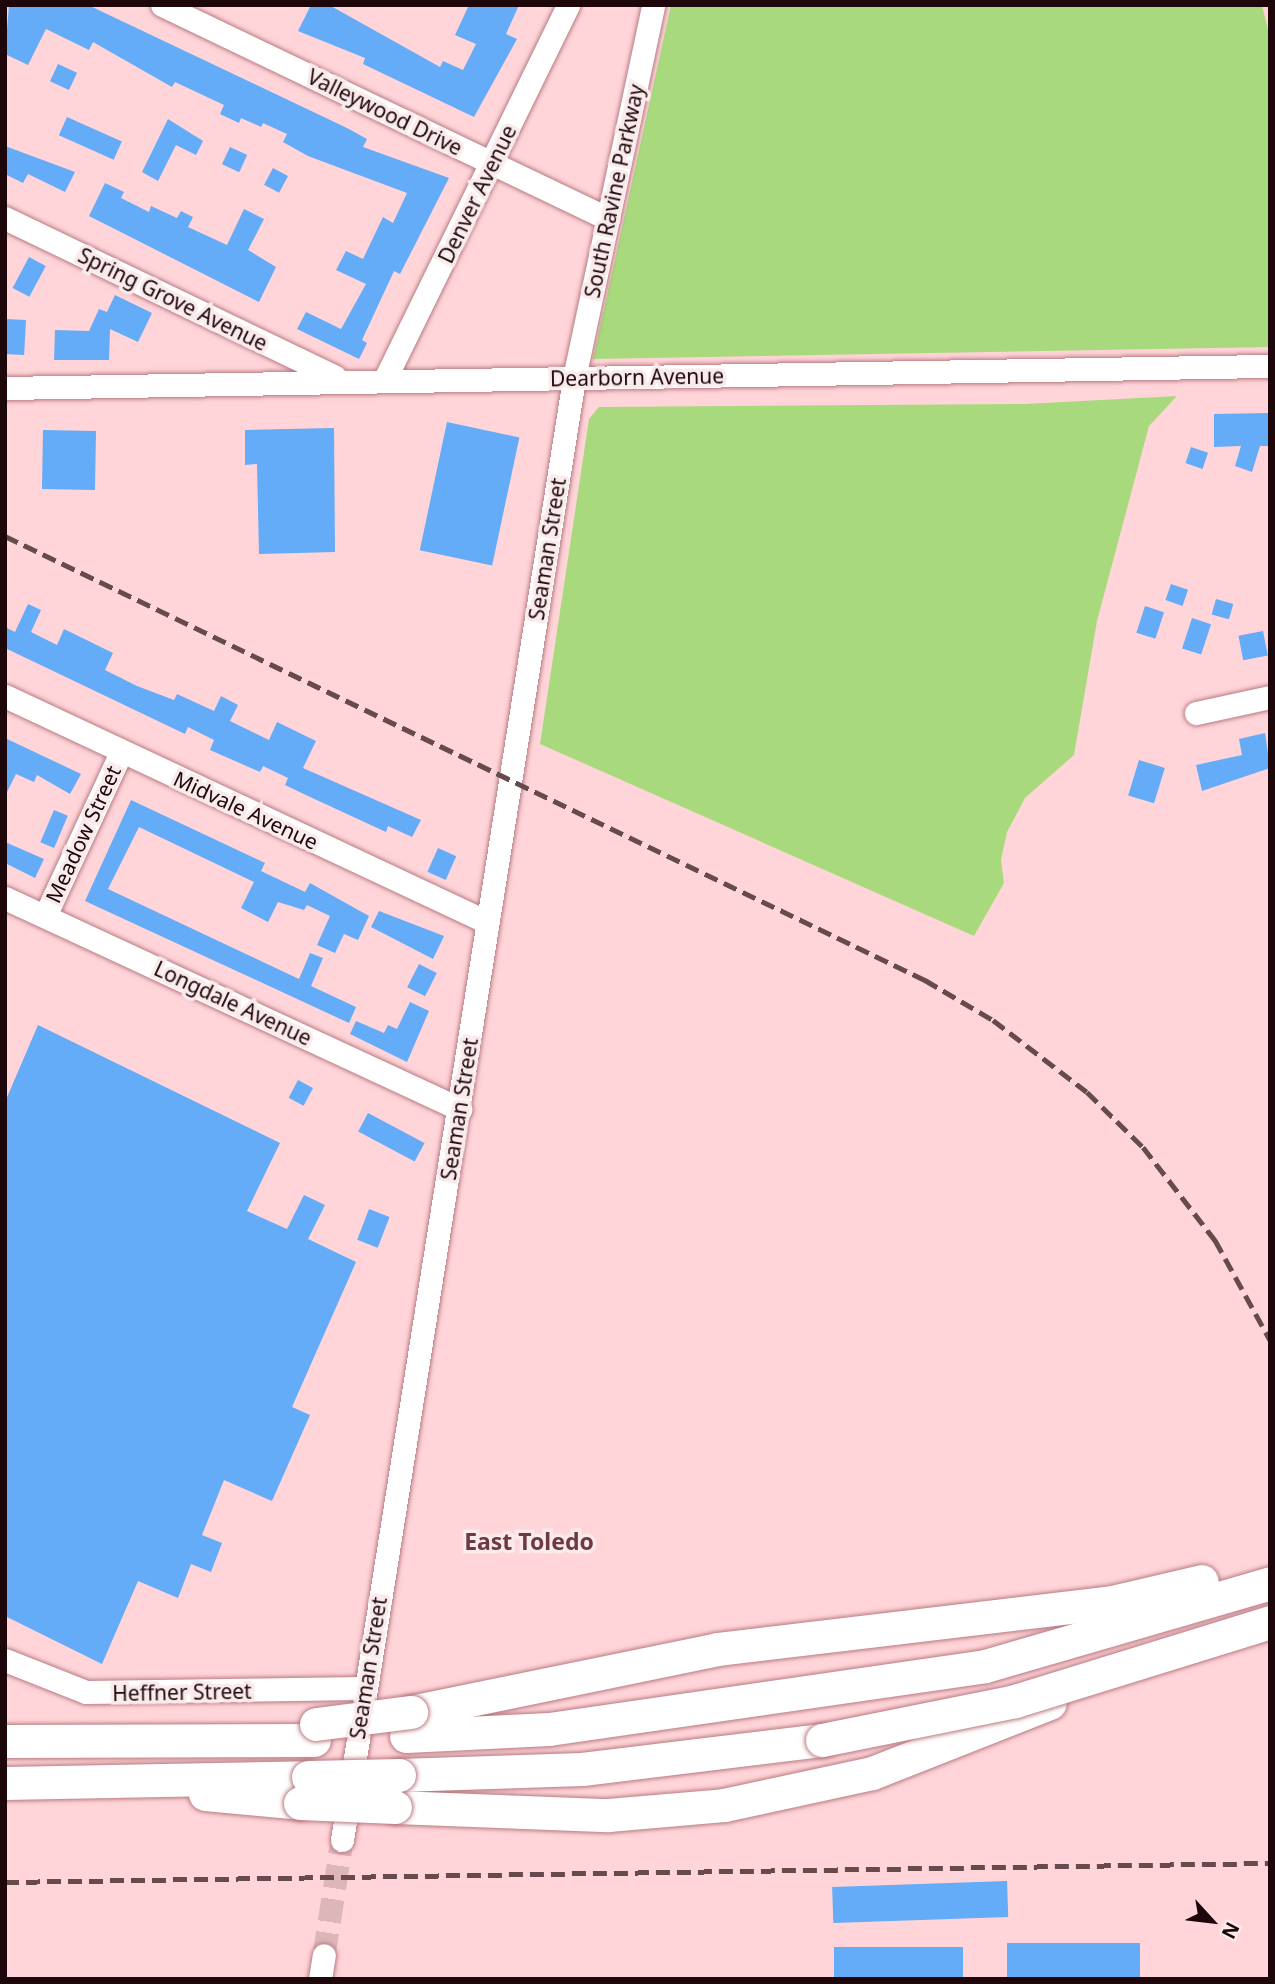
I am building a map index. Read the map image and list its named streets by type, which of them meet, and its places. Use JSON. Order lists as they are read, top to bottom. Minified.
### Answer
{"streets":{"street":["Valleywood Drive","South Ravine Parkway","Denver Avenue","Spring Grove Avenue","Dearborn Avenue","Seaman Street","Midvale Avenue","Meadow Street","Longdale Avenue","Heffner Street"]},"crossings":[["Valleywood Drive","South Ravine Parkway"],["Valleywood Drive","Denver Avenue"],["South Ravine Parkway","Dearborn Avenue"],["South Ravine Parkway","Seaman Street"],["Denver Avenue","Dearborn Avenue"],["Spring Grove Avenue","Dearborn Avenue"],["Dearborn Avenue","Seaman Street"],["Seaman Street","Midvale Avenue"],["Seaman Street","Longdale Avenue"],["Seaman Street","Heffner Street"],["Midvale Avenue","Meadow Street"],["Meadow Street","Longdale Avenue"]],"districts":["East Toledo"],"north":"bottom right"}
